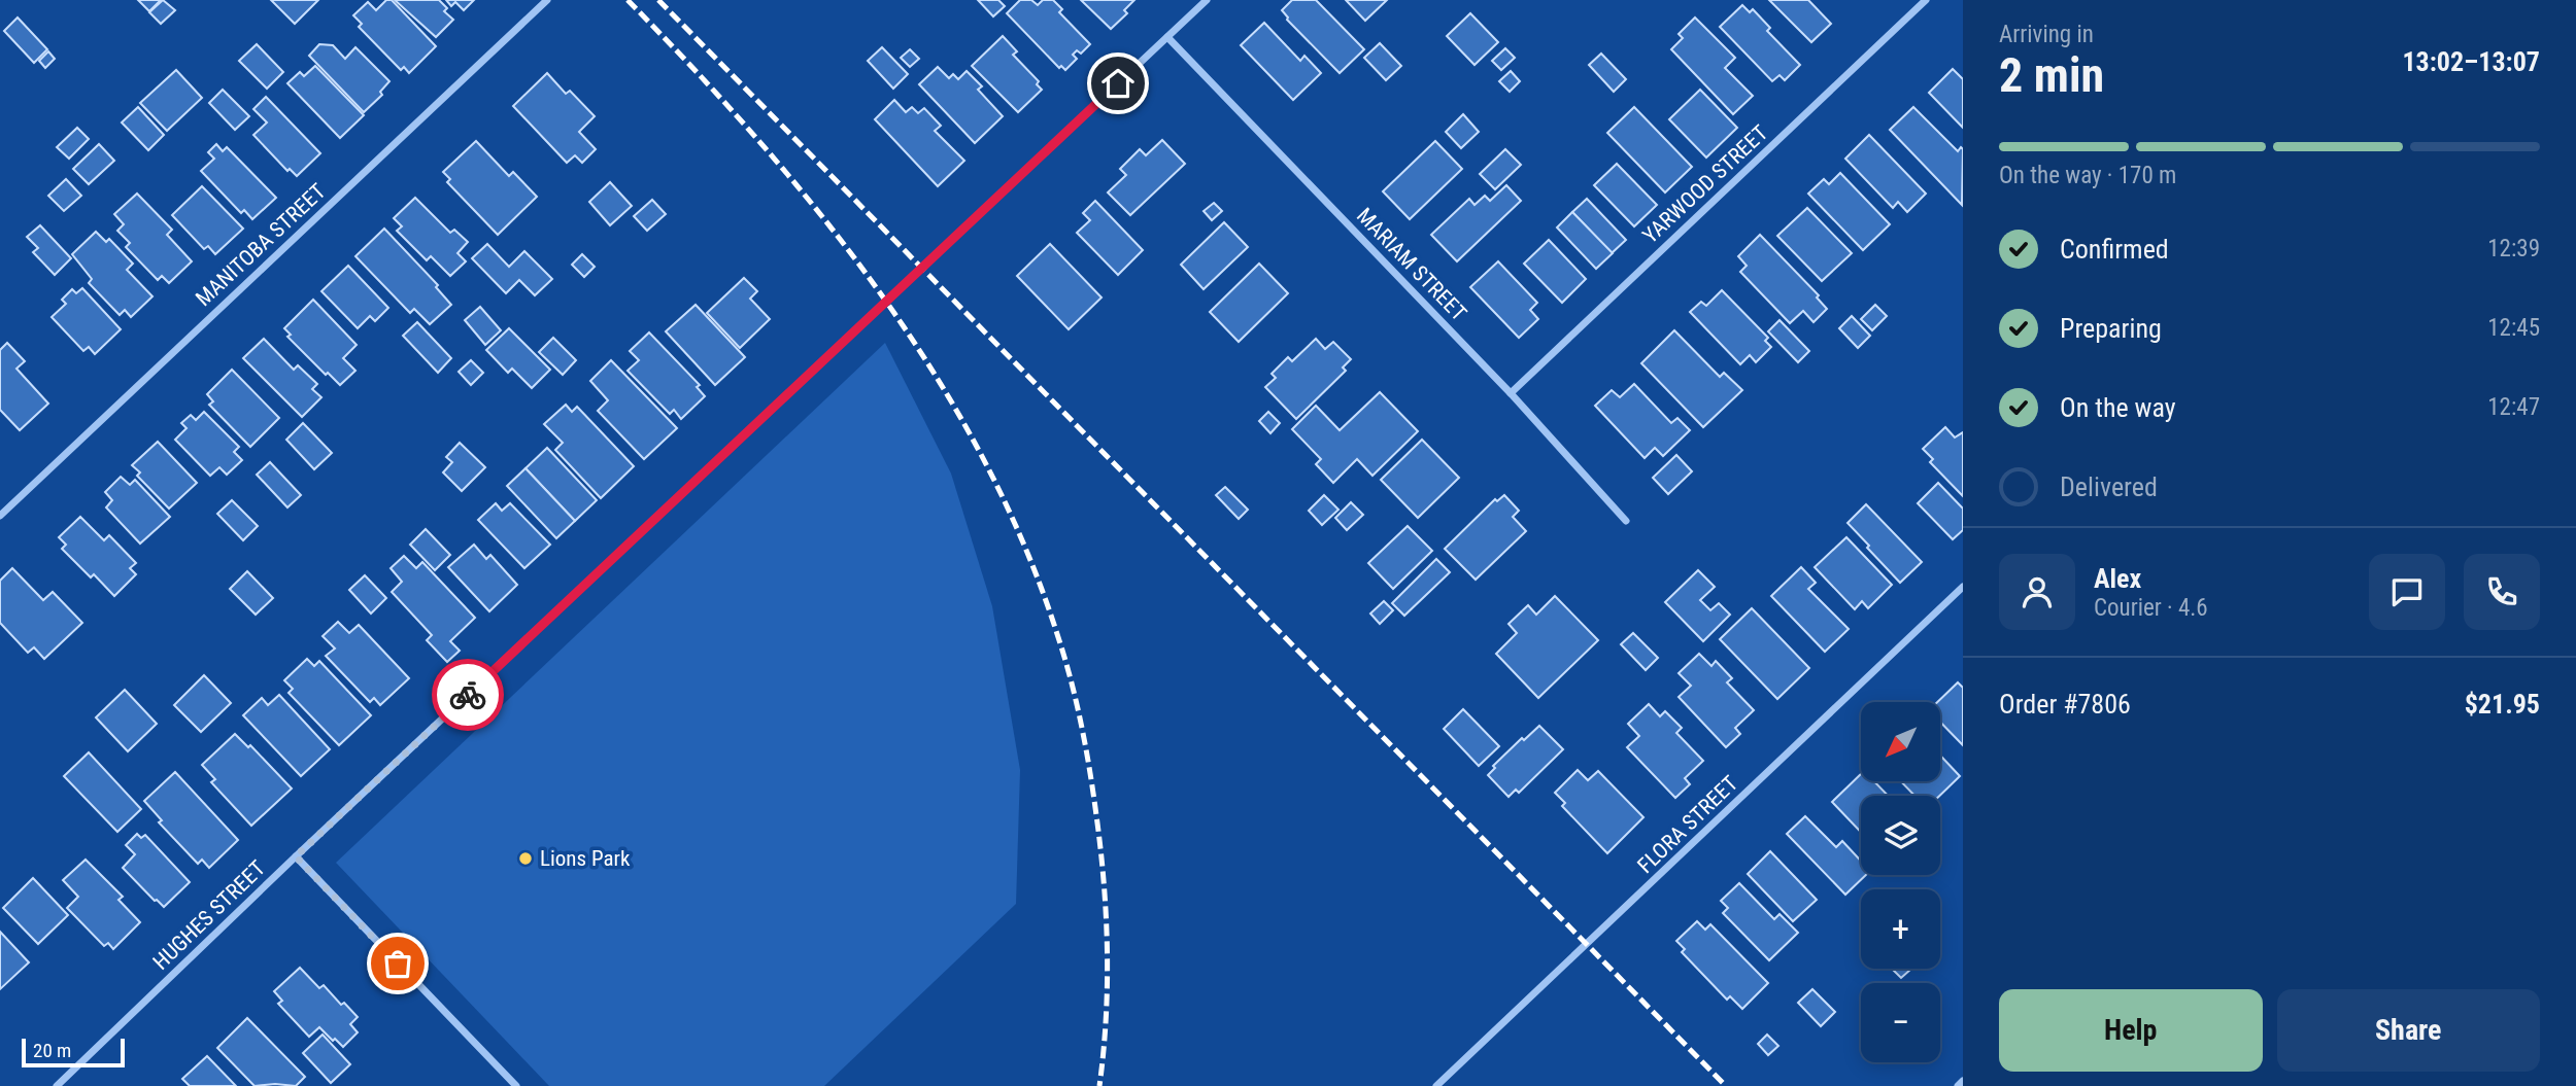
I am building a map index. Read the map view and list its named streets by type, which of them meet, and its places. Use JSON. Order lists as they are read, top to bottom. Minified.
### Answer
{"streets":{"street":["YARWOOD STREET","MANITOBA STREET","MARIAM STREET","FLORA STREET","HUGHES STREET"]},"crossings":[["YARWOOD STREET","MARIAM STREET"],["MARIAM STREET","HUGHES STREET"]],"places":["Lions Park"],"scale_bar":"20 m","north":"bottom left","page":{"heading":["2 min","Arriving in","13:02–13:07"],"panel":["Alex","Courier · 4.6","Order #7806","$21.95"],"bar":"On the way · 170 m","list":[["Confirmed","12:39"],["Preparing","12:45"],["On the way","12:47"],"Delivered"],"map_buttons":["+","−"],"buttons":["Help","Share"],"scale":"20 m"}}
